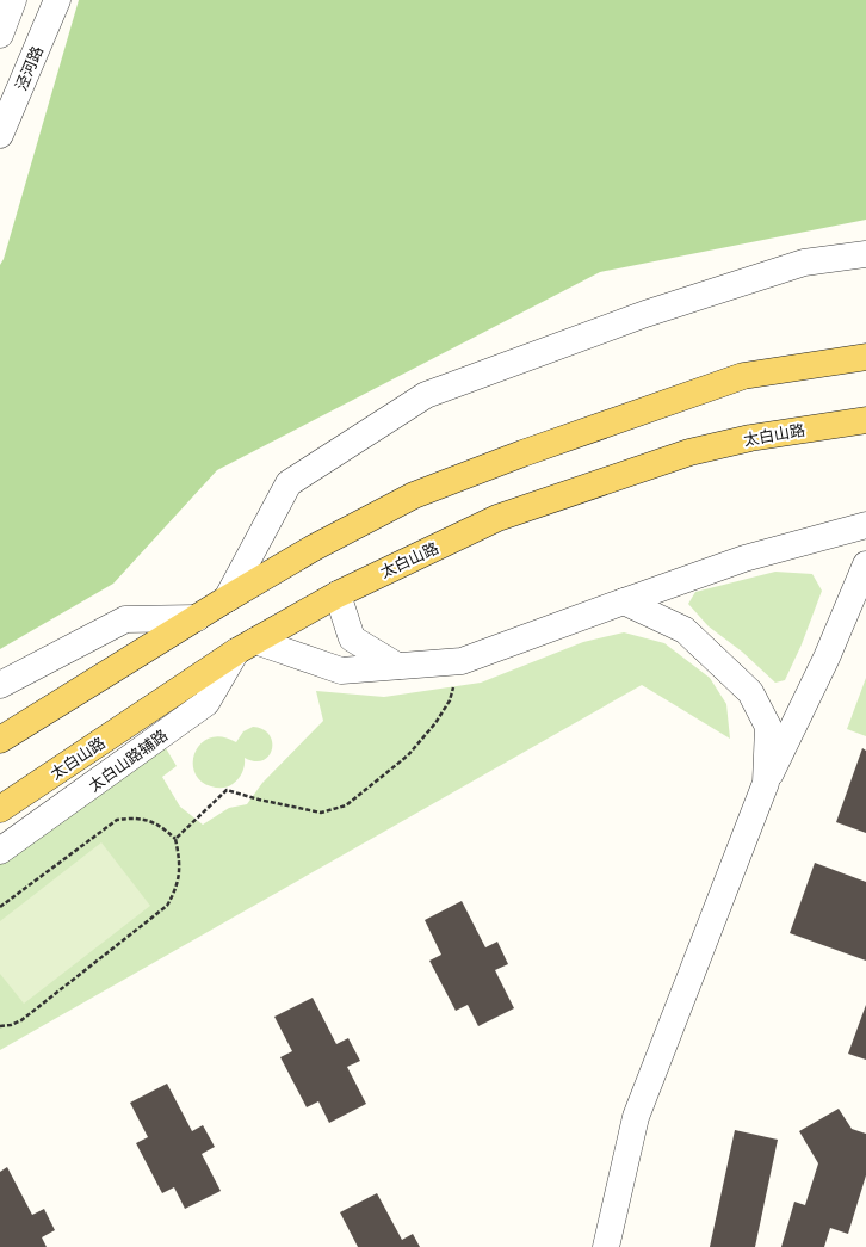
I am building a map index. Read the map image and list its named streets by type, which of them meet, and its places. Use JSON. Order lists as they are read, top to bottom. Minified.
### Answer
{"streets":{"main road":["太白山路"],"street":["泾河路","太白山路辅路"]},"crossings":[["太白山路","太白山路辅路"]]}
